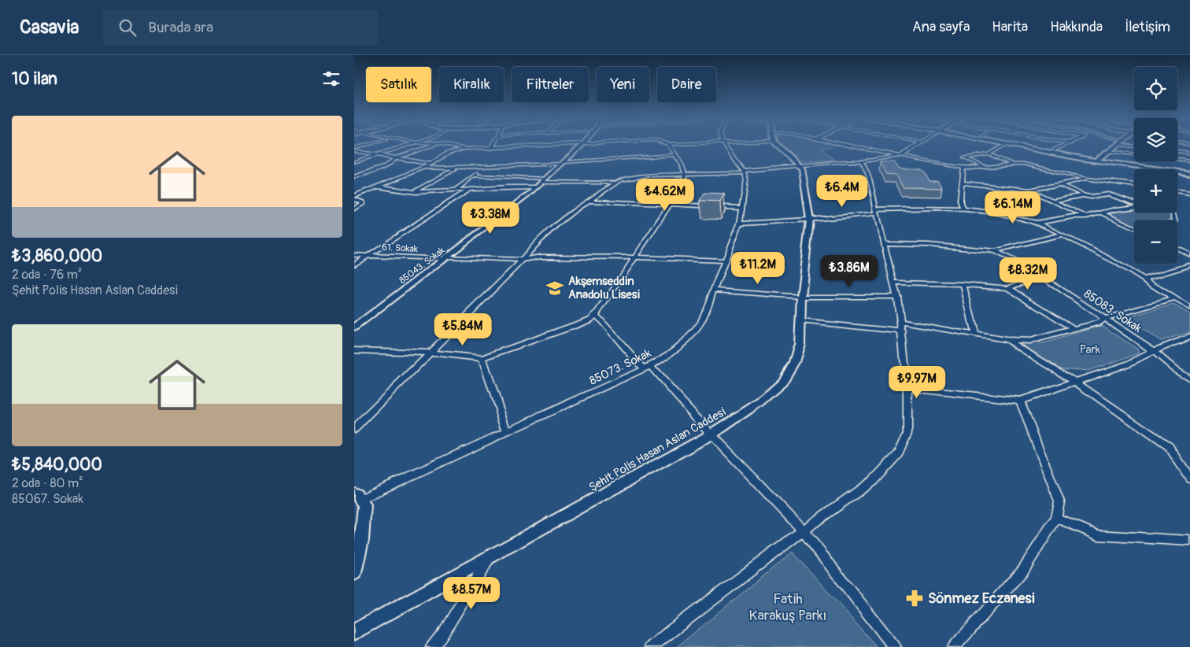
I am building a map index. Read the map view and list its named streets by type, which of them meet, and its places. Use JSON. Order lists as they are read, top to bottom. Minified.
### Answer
{"streets":{"street":["61. Sokak","85043. Sokak","85083. Sokak","85073. Sokak","Şehit Polis Hasan Aslan Caddesi"]},"crossings":[["61. Sokak","85043. Sokak"],["61. Sokak","85073. Sokak"]],"parks":["Park","Fatih Karakuş Parkı"],"places":{"school or university":["Akşemseddin Anadolu Lisesi"],"pharmacy":["Sönmez Eczanesi"]},"page":{"header":"Casavia","search":"Burada ara","nav":["Ana sayfa","Harita","Hakkında","İletişim"],"heading":"10 ilan","map_buttons":["+","−"],"chip":["Satılık","Kiralık","Filtreler","Yeni","Daire"],"list":[{"name":"₺3,860,000","note":"2 oda · 76 m² · Şehit Polis Hasan Aslan Caddesi"},{"name":"₺5,840,000","note":"2 oda · 80 m² · 85067. Sokak"}],"price":["₺6.4M","₺4.62M","₺6.14M","₺3.38M","₺11.2M","₺3.86M","₺8.32M","₺5.84M","₺9.97M","₺8.57M"]}}
